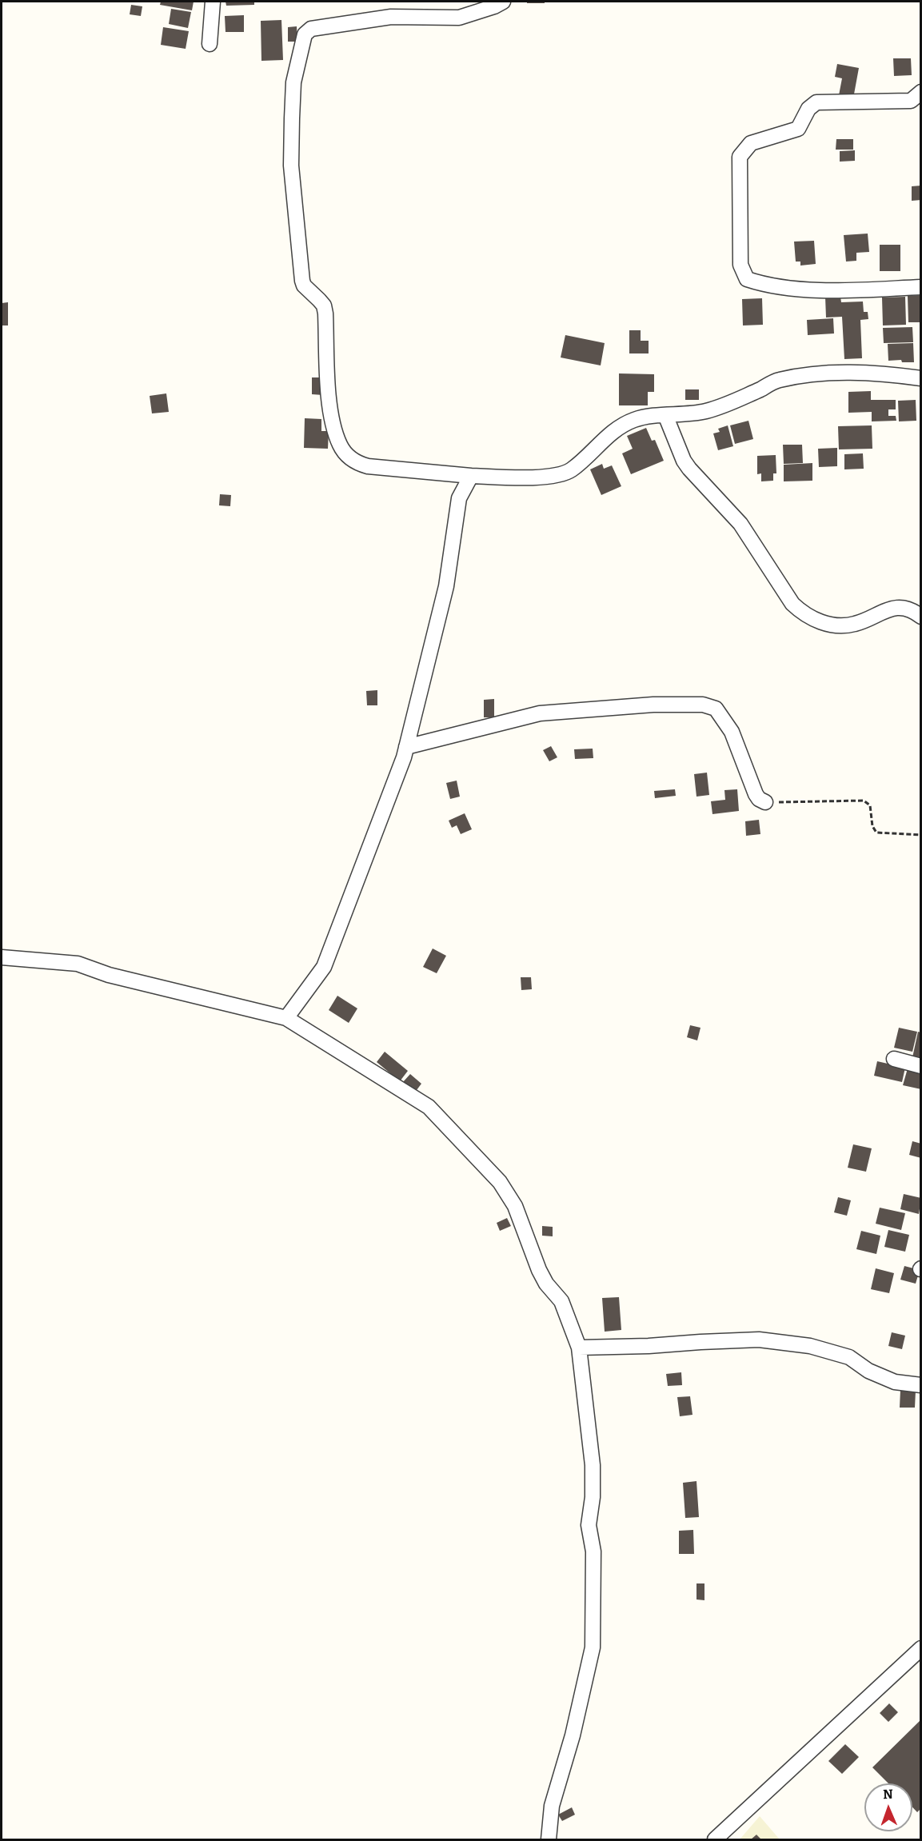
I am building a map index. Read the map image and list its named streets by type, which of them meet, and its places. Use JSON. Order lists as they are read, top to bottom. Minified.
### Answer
{"north":"top"}
